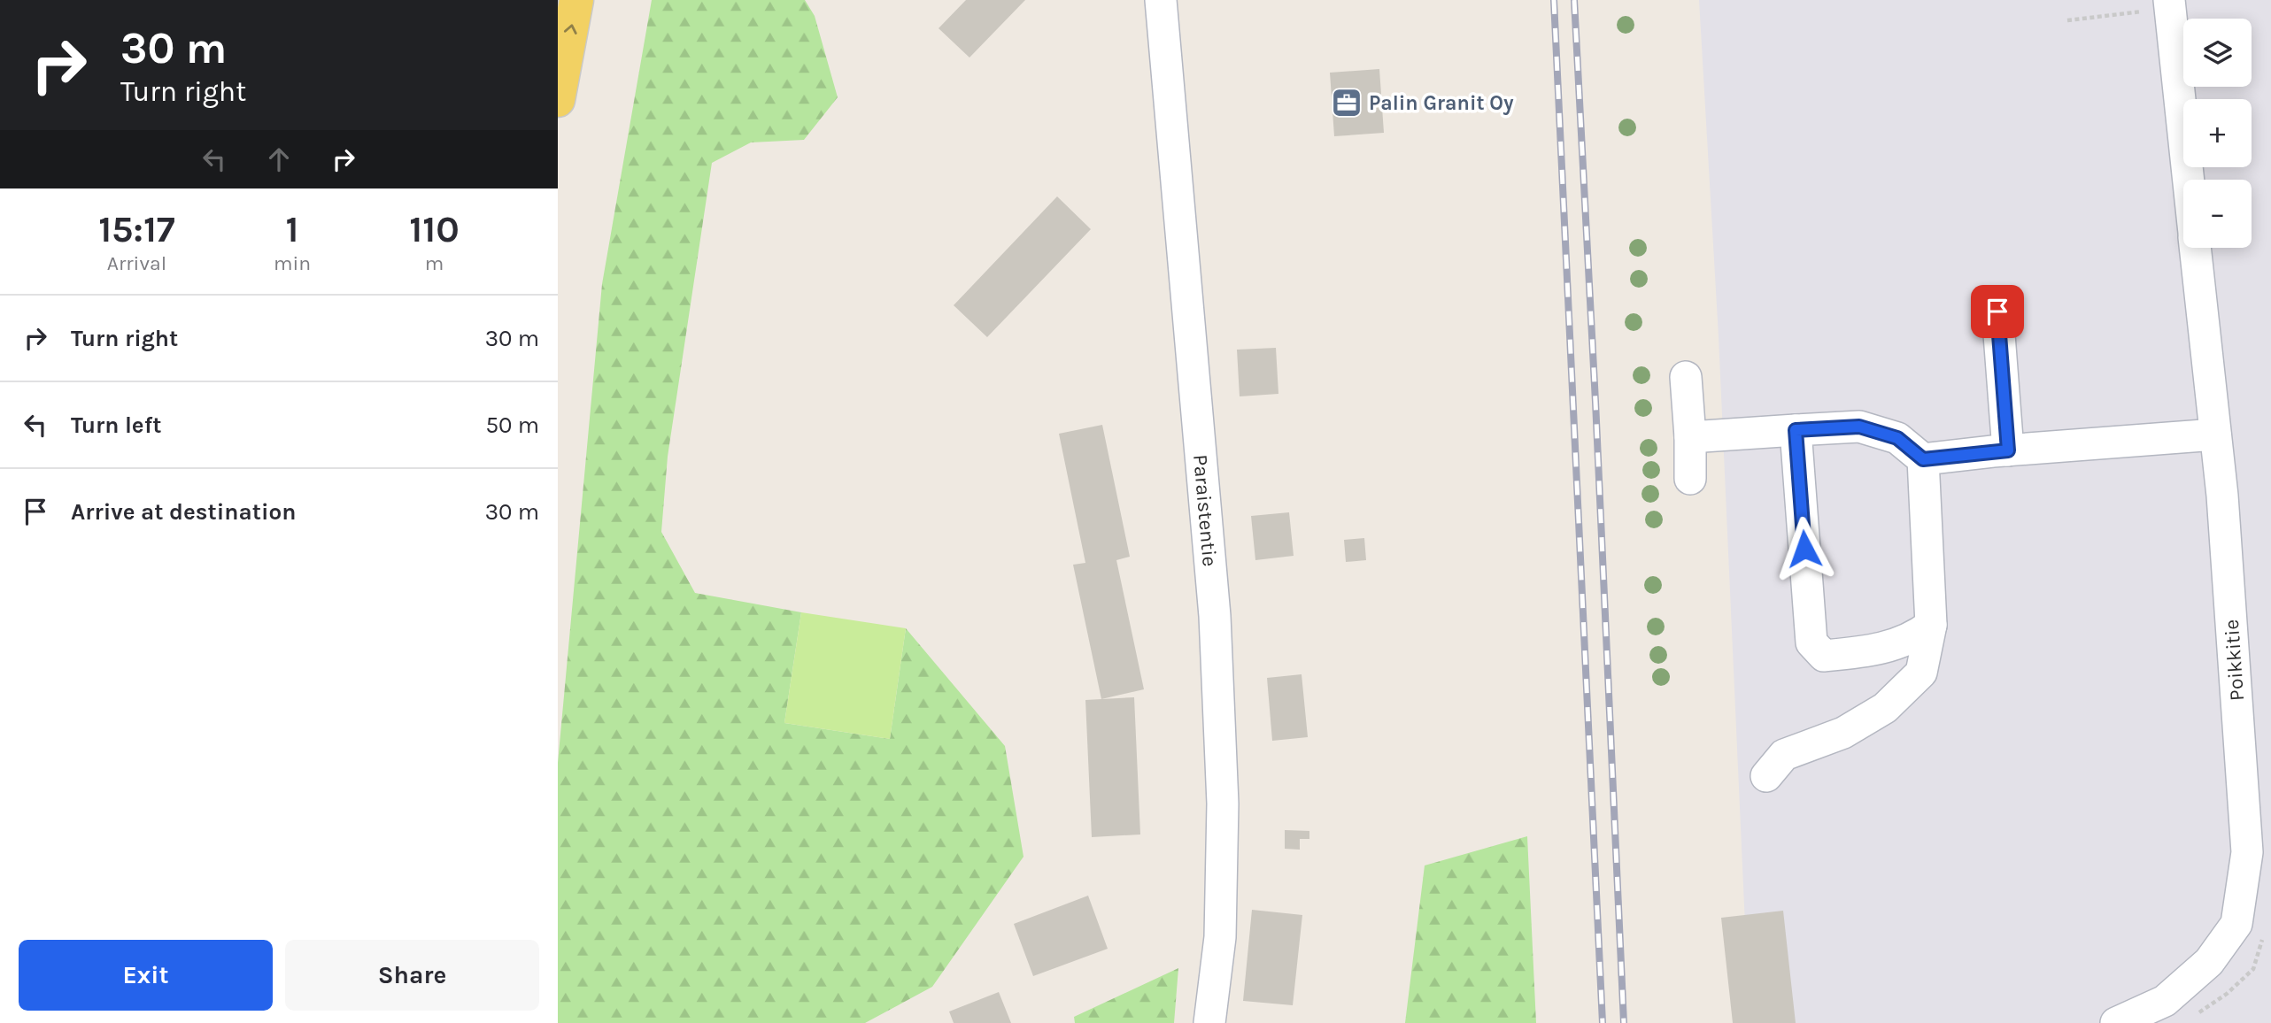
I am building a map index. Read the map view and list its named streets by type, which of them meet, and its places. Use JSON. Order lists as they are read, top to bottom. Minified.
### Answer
{"streets":{"street":["Paraistentie","Poikkitie"]},"places":{"office":["Palin Granit Oy"]},"page":{"turn":["30 m","Turn right"],"map_buttons":["+","−"],"eta":["15:17","Arrival","1","min","110","m"],"list":[{"name":"Turn right","value":"30 m"},{"name":"Turn left","value":"50 m"},{"name":"Arrive at destination","value":"30 m"}],"buttons":["Exit","Share"]}}
